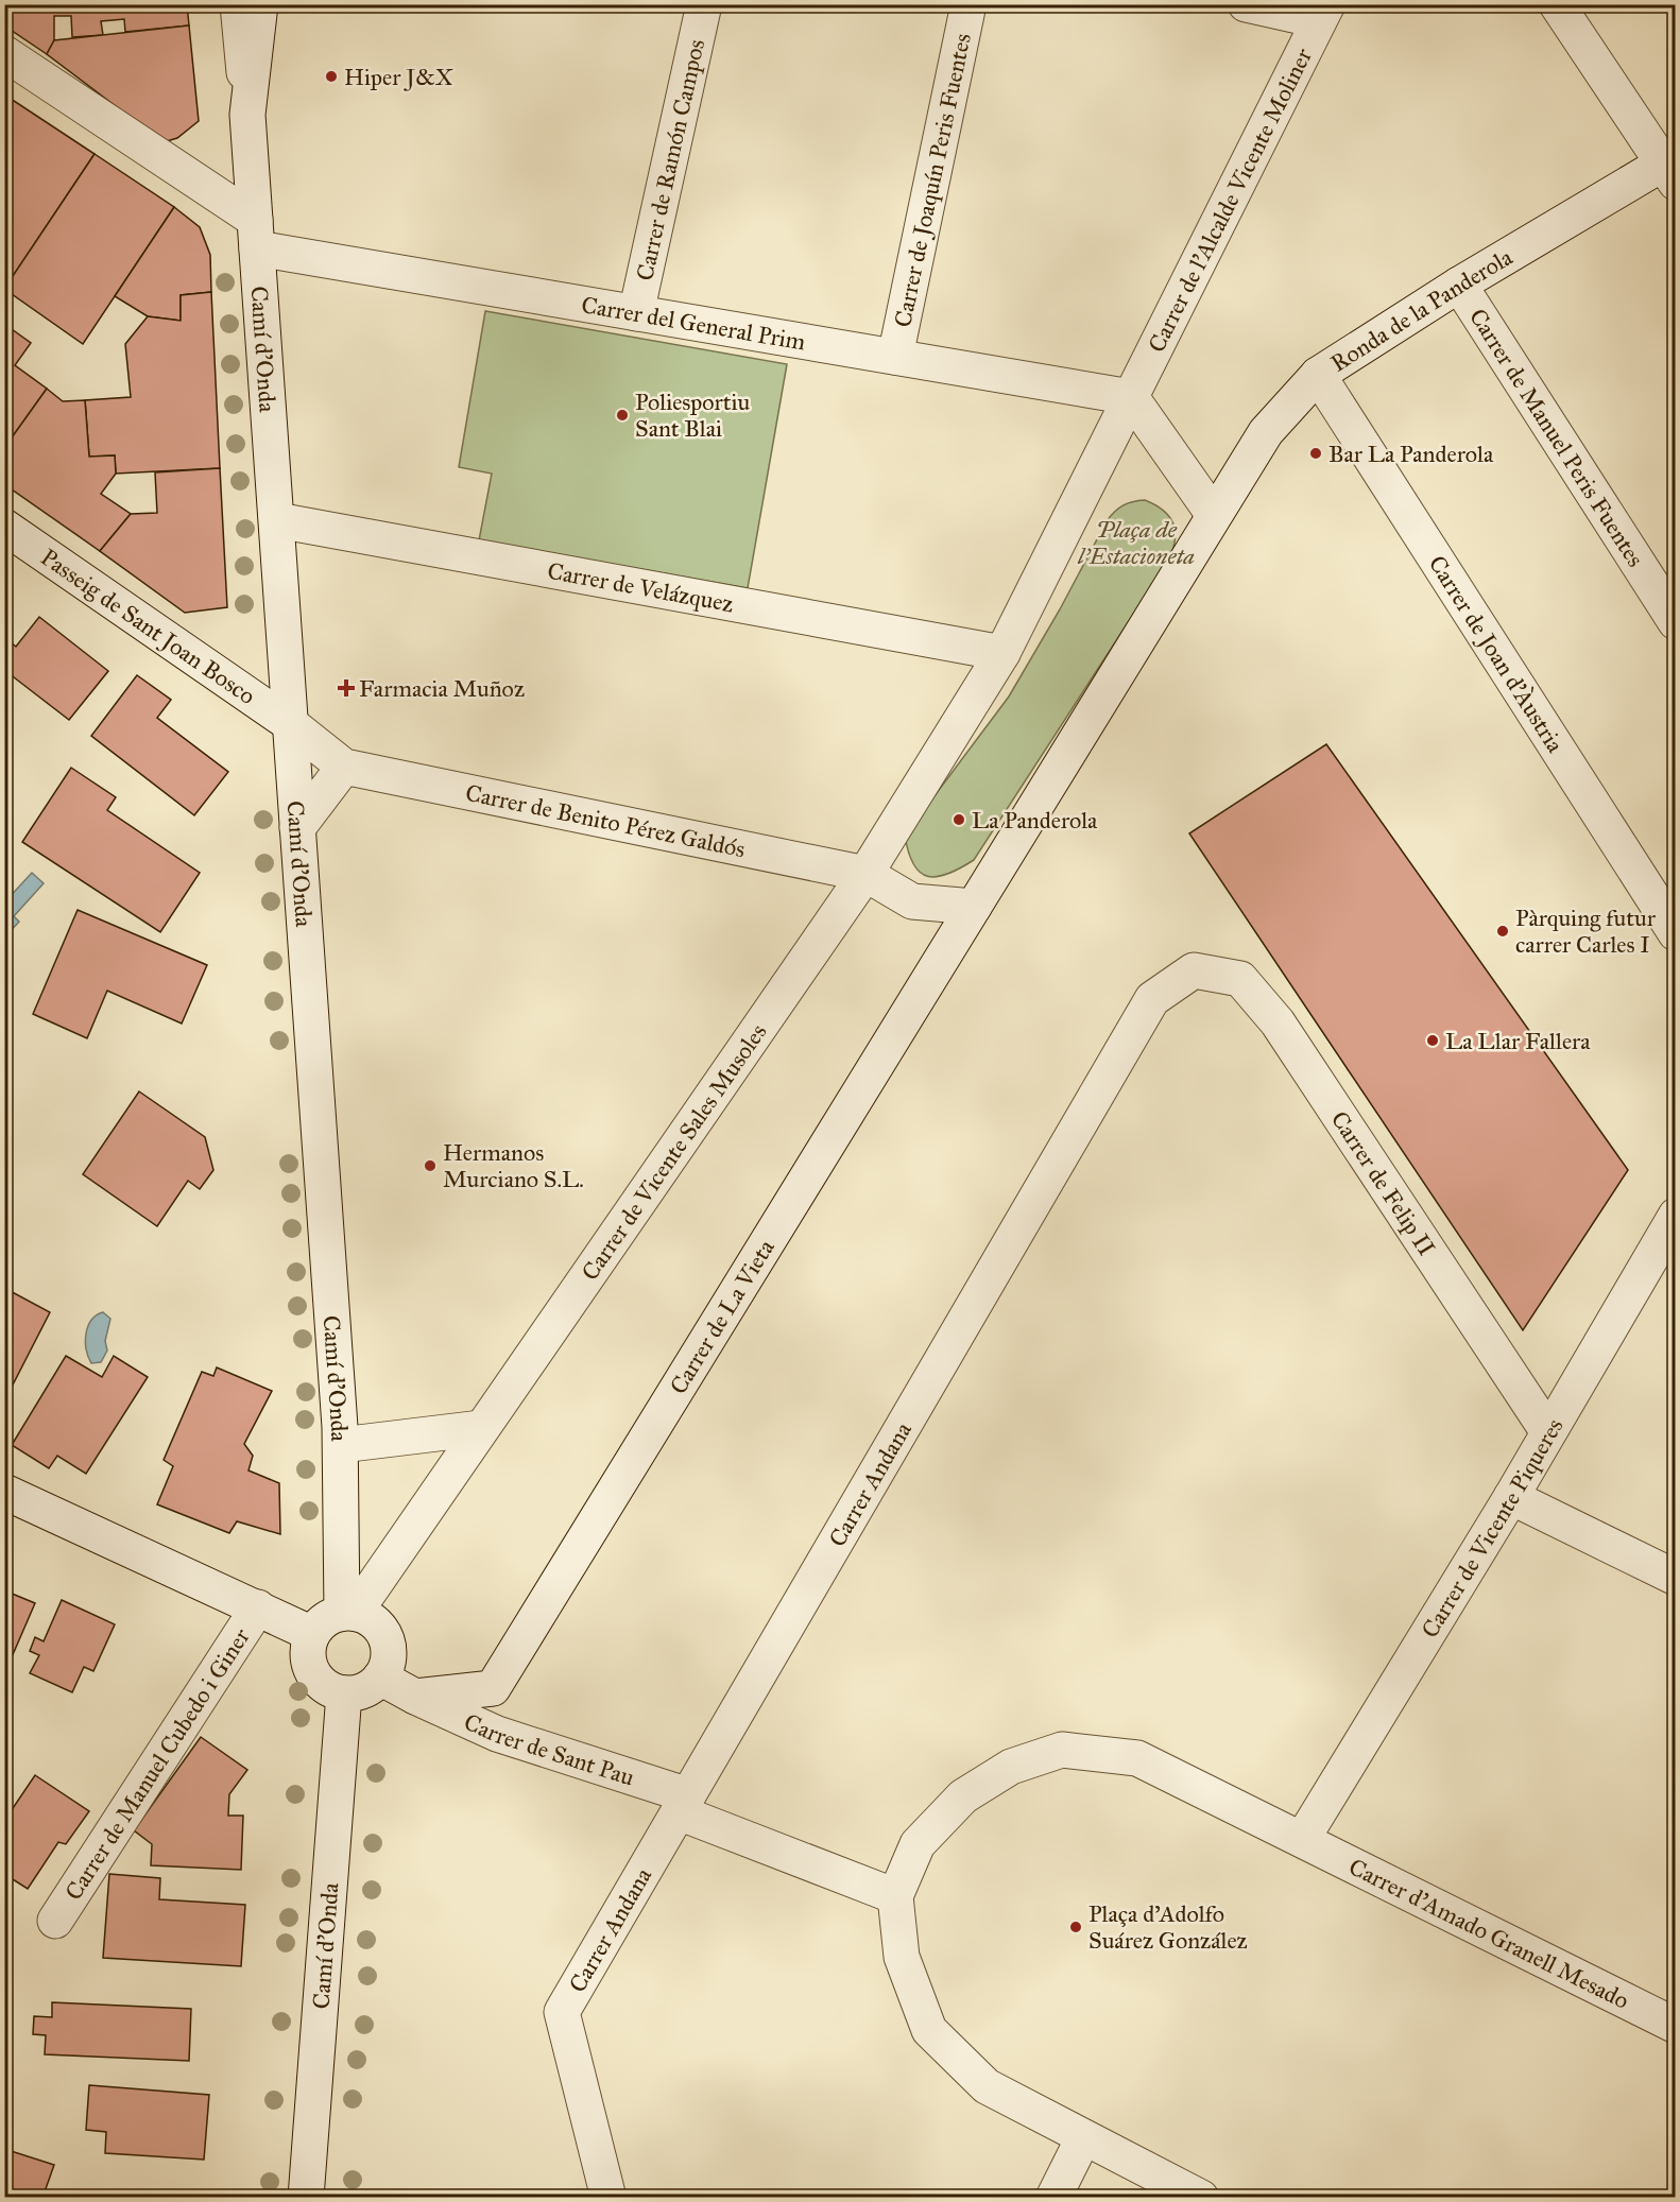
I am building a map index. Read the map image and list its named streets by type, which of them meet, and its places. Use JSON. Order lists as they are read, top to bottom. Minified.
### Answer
{"streets":{"street":["Carrer de Ramón Campos","Carrer de Joaquín Peris Fuentes","Carrer de l'Alcalde Vicente Moliner","Ronda de la Panderola","Carrer del General Prim","Camí d'Onda","Carrer de Manuel Peris Fuentes","Carrer de Velázquez","Passeig de Sant Joan Bosco","Carrer de Joan d'Àustria","Carrer de Benito Pérez Galdós","Carrer de Vicente Sales Musoles","Carrer de Felip II","Carrer de La Vieta","Carrer Andana","Carrer de Vicente Piqueres","Carrer de Sant Pau","Carrer de Manuel Cubedo i Giner","Carrer d'Amado Granell Mesado"]},"crossings":[["Carrer de Ramón Campos","Carrer del General Prim"],["Carrer de Joaquín Peris Fuentes","Carrer del General Prim"],["Carrer de l'Alcalde Vicente Moliner","Carrer del General Prim"],["Ronda de la Panderola","Carrer de Manuel Peris Fuentes"],["Ronda de la Panderola","Carrer de Joan d'Àustria"],["Carrer del General Prim","Camí d'Onda"],["Camí d'Onda","Carrer de Velázquez"],["Camí d'Onda","Passeig de Sant Joan Bosco"],["Camí d'Onda","Carrer de Benito Pérez Galdós"],["Camí d'Onda","Carrer de Vicente Sales Musoles"],["Camí d'Onda","Carrer de Sant Pau"],["Camí d'Onda","Carrer de Manuel Cubedo i Giner"],["Passeig de Sant Joan Bosco","Carrer de Benito Pérez Galdós"],["Carrer de Benito Pérez Galdós","Carrer de Vicente Sales Musoles"],["Carrer de Vicente Sales Musoles","Carrer de Sant Pau"],["Carrer de Vicente Sales Musoles","Carrer de Manuel Cubedo i Giner"],["Carrer de Felip II","Carrer Andana"],["Carrer de Felip II","Carrer de Vicente Piqueres"],["Carrer de La Vieta","Carrer de Sant Pau"],["Carrer Andana","Carrer de Sant Pau"],["Carrer de Vicente Piqueres","Carrer d'Amado Granell Mesado"],["Carrer de Sant Pau","Carrer de Manuel Cubedo i Giner"]],"parks":["Plaça de l'Estacioneta"],"places":{"other":["Hiper J&X","Poliesportiu Sant Blai","Bar La Panderola","La Panderola","Pàrquing futur carrer Carles I","La Llar Fallera","Hermanos Murciano S.L.","Plaça d'Adolfo Suárez González"],"health":["Farmacia Muñoz"]}}
